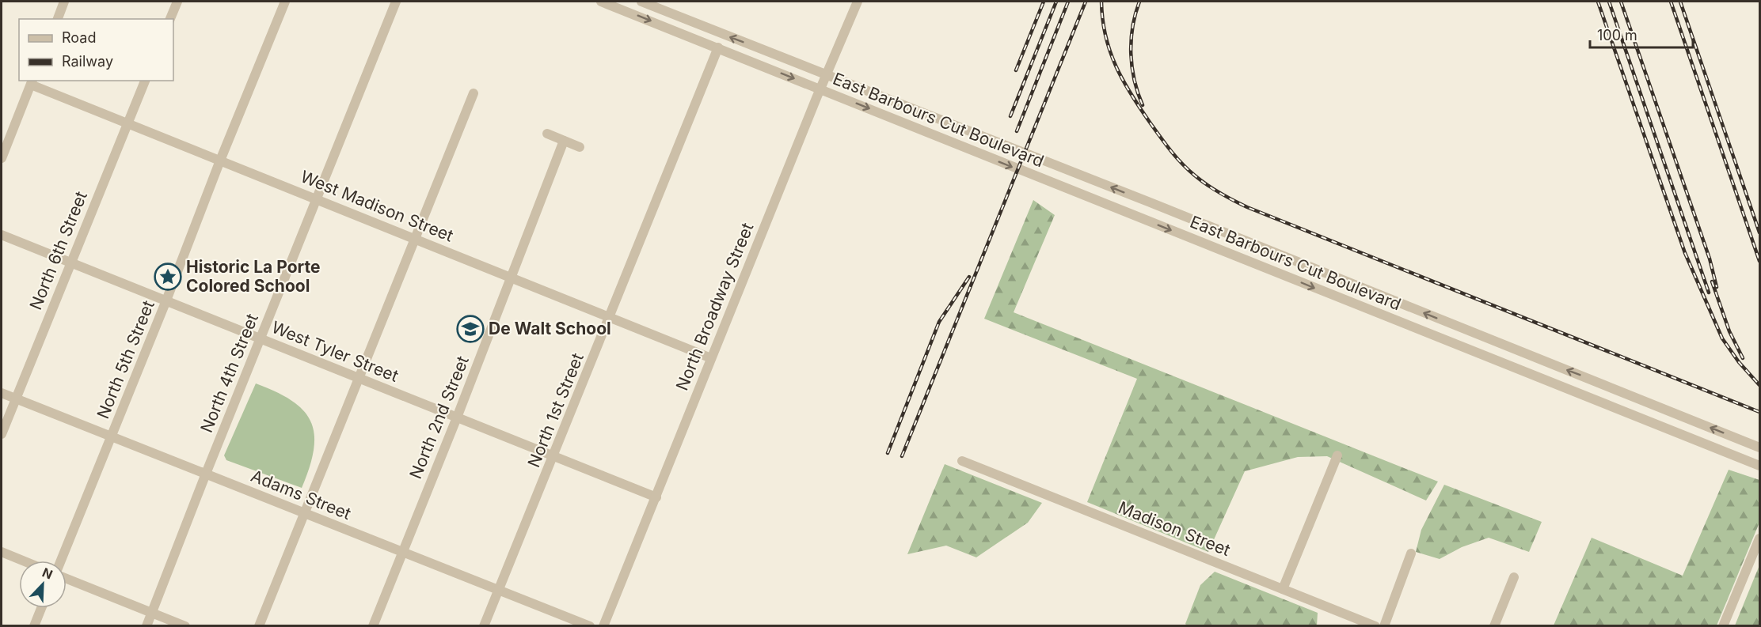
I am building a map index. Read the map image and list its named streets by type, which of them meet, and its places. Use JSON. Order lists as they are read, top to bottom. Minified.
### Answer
{"streets":{"street":["East Barbours Cut Boulevard","West Madison Street","North 6th Street","North Broadway Street","West Tyler Street","North 5th Street","North 4th Street","North 1st Street","North 2nd Street","Adams Street","Madison Street"]},"crossings":[["East Barbours Cut Boulevard","North Broadway Street"],["East Barbours Cut Boulevard","North 1st Street"],["West Madison Street","North 6th Street"],["West Madison Street","North Broadway Street"],["West Madison Street","North 5th Street"],["West Madison Street","North 4th Street"],["West Madison Street","North 1st Street"],["West Madison Street","North 2nd Street"],["North 6th Street","West Tyler Street"],["North 6th Street","Adams Street"],["North Broadway Street","West Tyler Street"],["West Tyler Street","North 5th Street"],["West Tyler Street","North 4th Street"],["West Tyler Street","North 1st Street"],["West Tyler Street","North 2nd Street"],["North 5th Street","Adams Street"],["North 4th Street","Adams Street"],["North 1st Street","Adams Street"],["North 2nd Street","Adams Street"]],"places":{"place":["Historic La Porte Colored School"],"school or university":["De Walt School"]},"legend":["Road","Railway"],"scale_bar":"100 m","north":"top right"}
